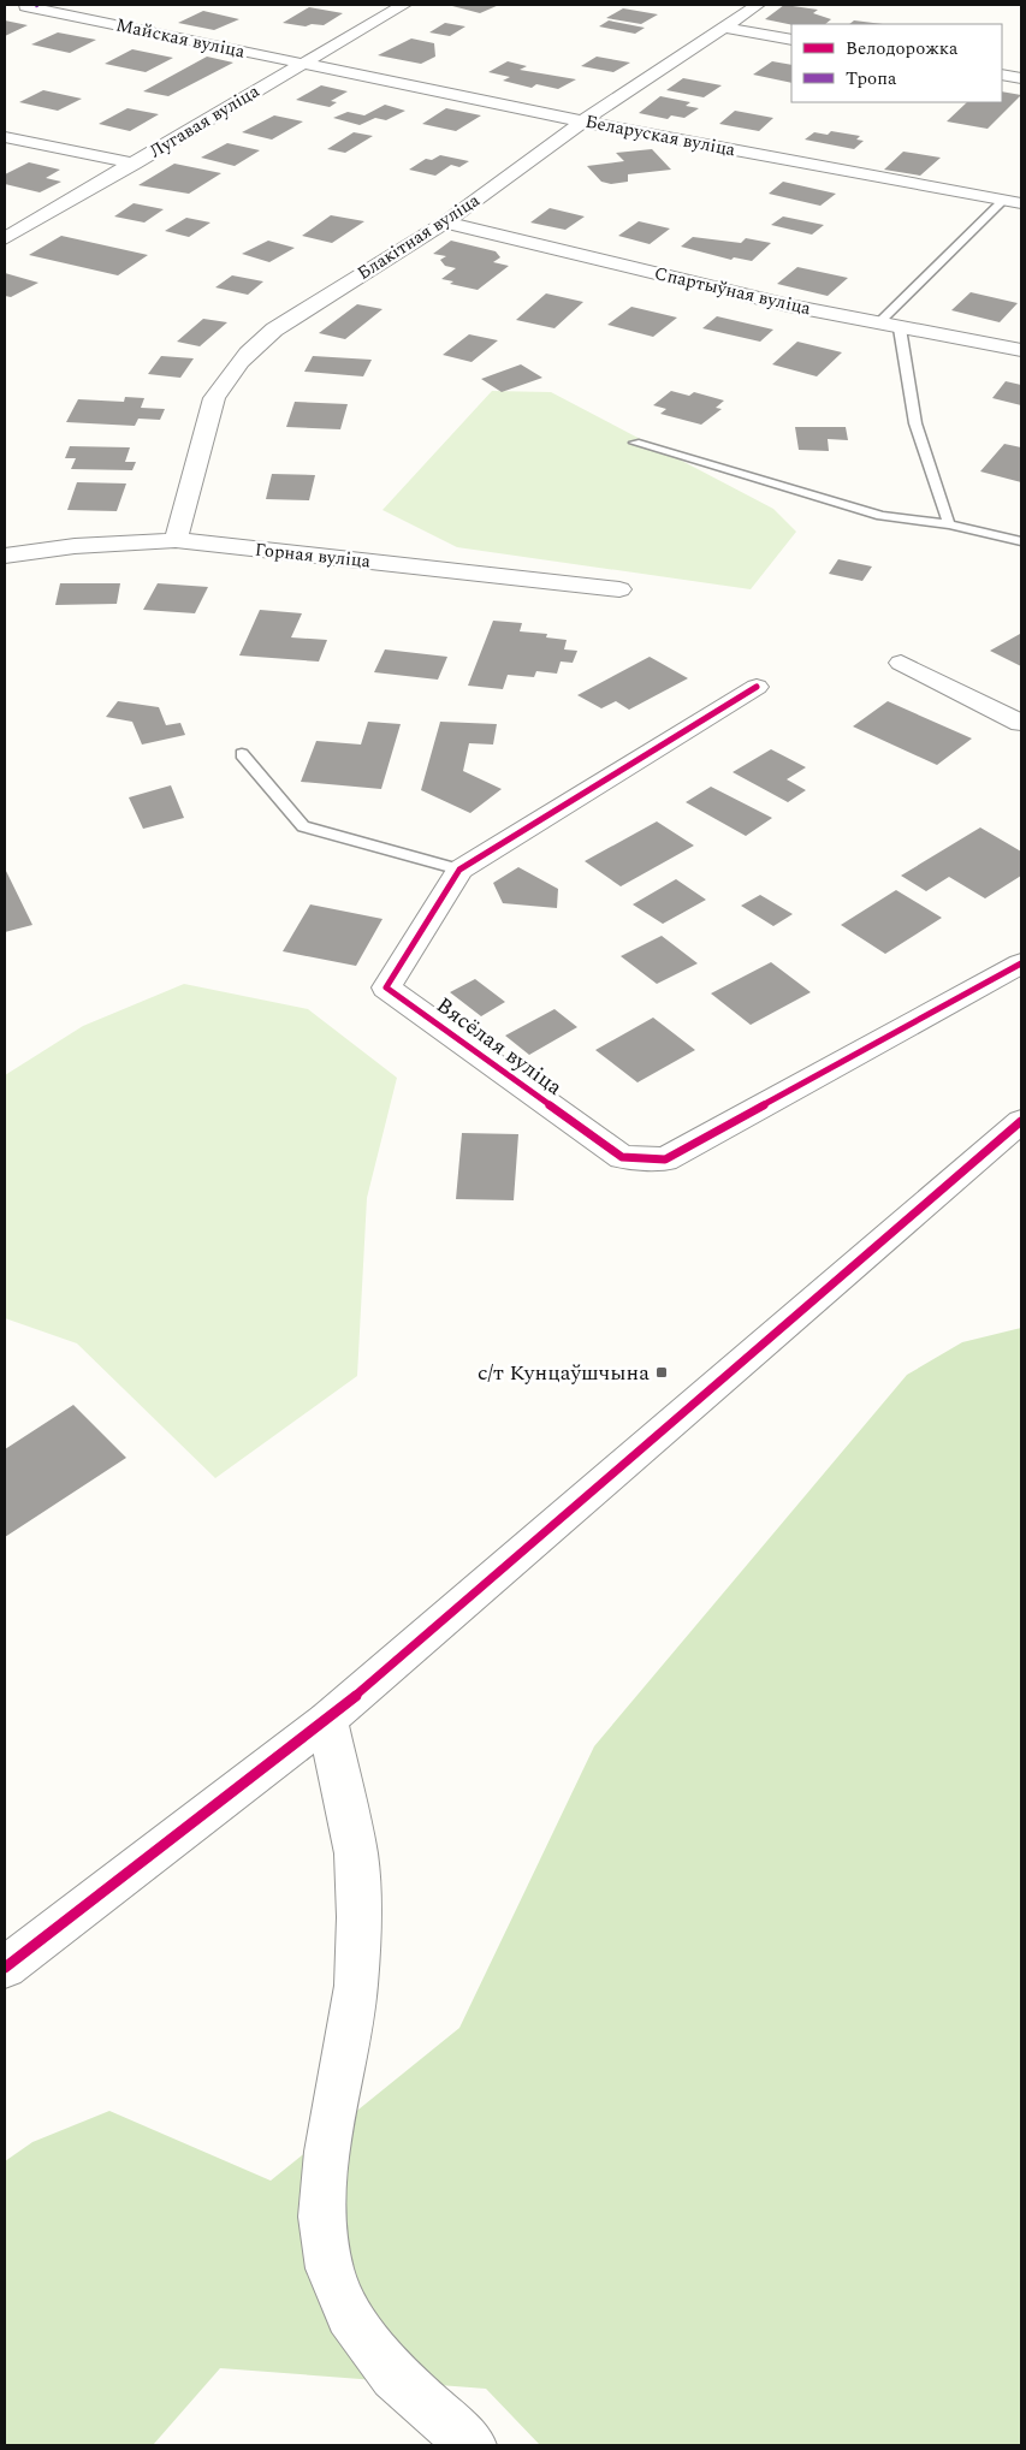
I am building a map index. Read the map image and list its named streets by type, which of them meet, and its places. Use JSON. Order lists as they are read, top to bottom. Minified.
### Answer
{"streets":{"street":["Майская вуліца","Лугавая вуліца","Беларуская вуліца","Блакітная вуліца","Спартыўная вуліца","Горная вуліца","Вясёлая вуліца"]},"crossings":[["Майская вуліца","Лугавая вуліца"],["Майская вуліца","Беларуская вуліца"],["Лугавая вуліца","Беларуская вуліца"],["Беларуская вуліца","Блакітная вуліца"],["Блакітная вуліца","Спартыўная вуліца"],["Блакітная вуліца","Горная вуліца"]],"places":{"transit":["с/т Кунцаўшчына"]},"legend":["Велодорожка","Тропа"]}
